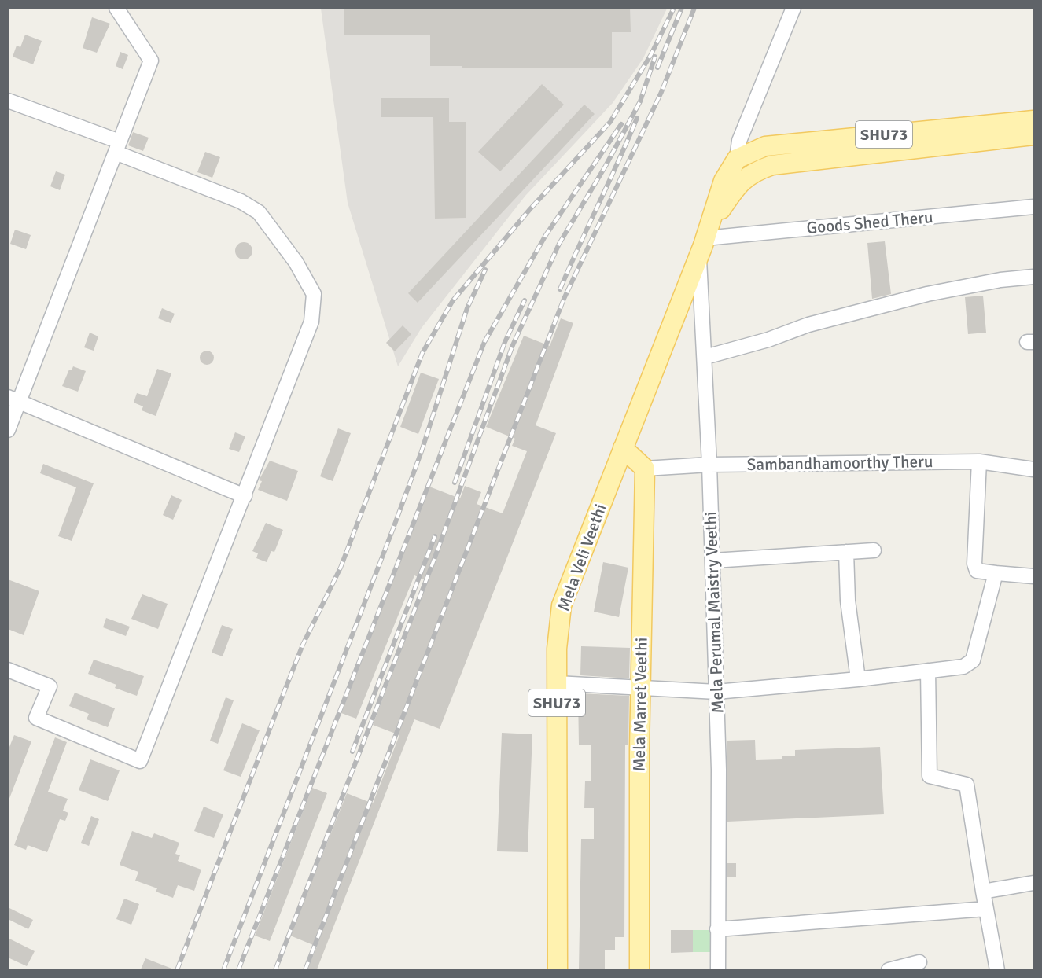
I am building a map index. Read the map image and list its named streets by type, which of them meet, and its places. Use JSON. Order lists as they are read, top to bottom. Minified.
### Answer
{"streets":{"main road":["SHU73","Mela Veli Veethi","Mela Marret Veethi"],"street":["Goods Shed Theru","Sambandhamoorthy Theru","Mela Perumal Maistry Veethi"]},"crossings":[["SHU73","Mela Veli Veethi"],["Goods Shed Theru","Mela Veli Veethi"],["Goods Shed Theru","Mela Perumal Maistry Veethi"],["Sambandhamoorthy Theru","Mela Perumal Maistry Veethi"],["Sambandhamoorthy Theru","Mela Marret Veethi"],["Mela Veli Veethi","Mela Perumal Maistry Veethi"]]}
